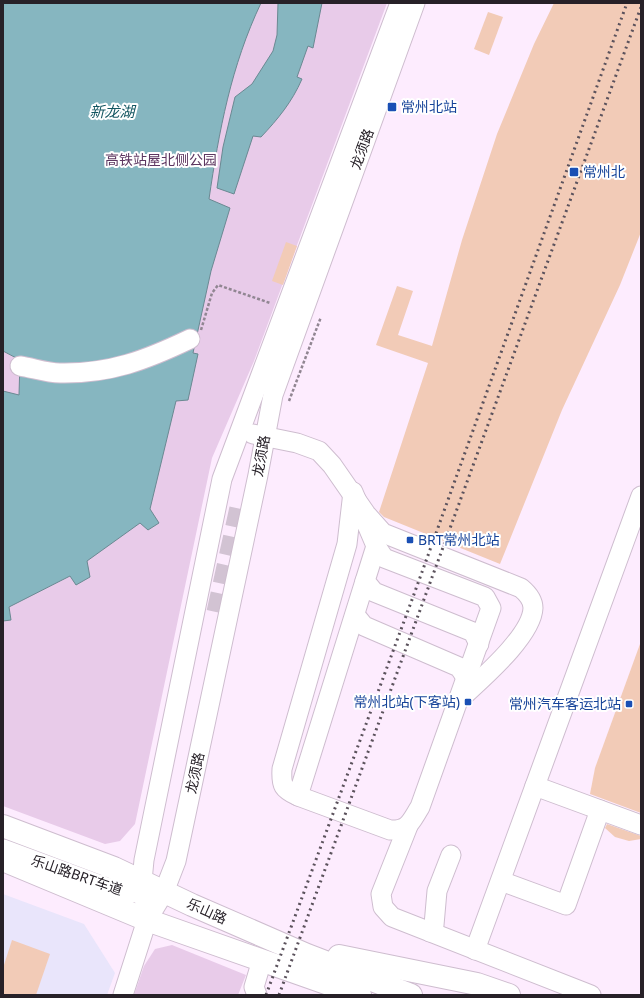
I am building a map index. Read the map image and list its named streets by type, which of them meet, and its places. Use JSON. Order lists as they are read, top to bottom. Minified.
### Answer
{"streets":{"main road":["乐山路"],"street":["龙须路","乐山路BRT车道"]},"crossings":[["龙须路","乐山路BRT车道"],["龙须路","乐山路"],["乐山路BRT车道","乐山路"]],"water":["新龙湖"],"parks":["高铁站屋北侧公园"],"places":{"transit":["常州北站","常州北","BRT常州北站","常州北站(下客站)","常州汽车客运北站"]}}
